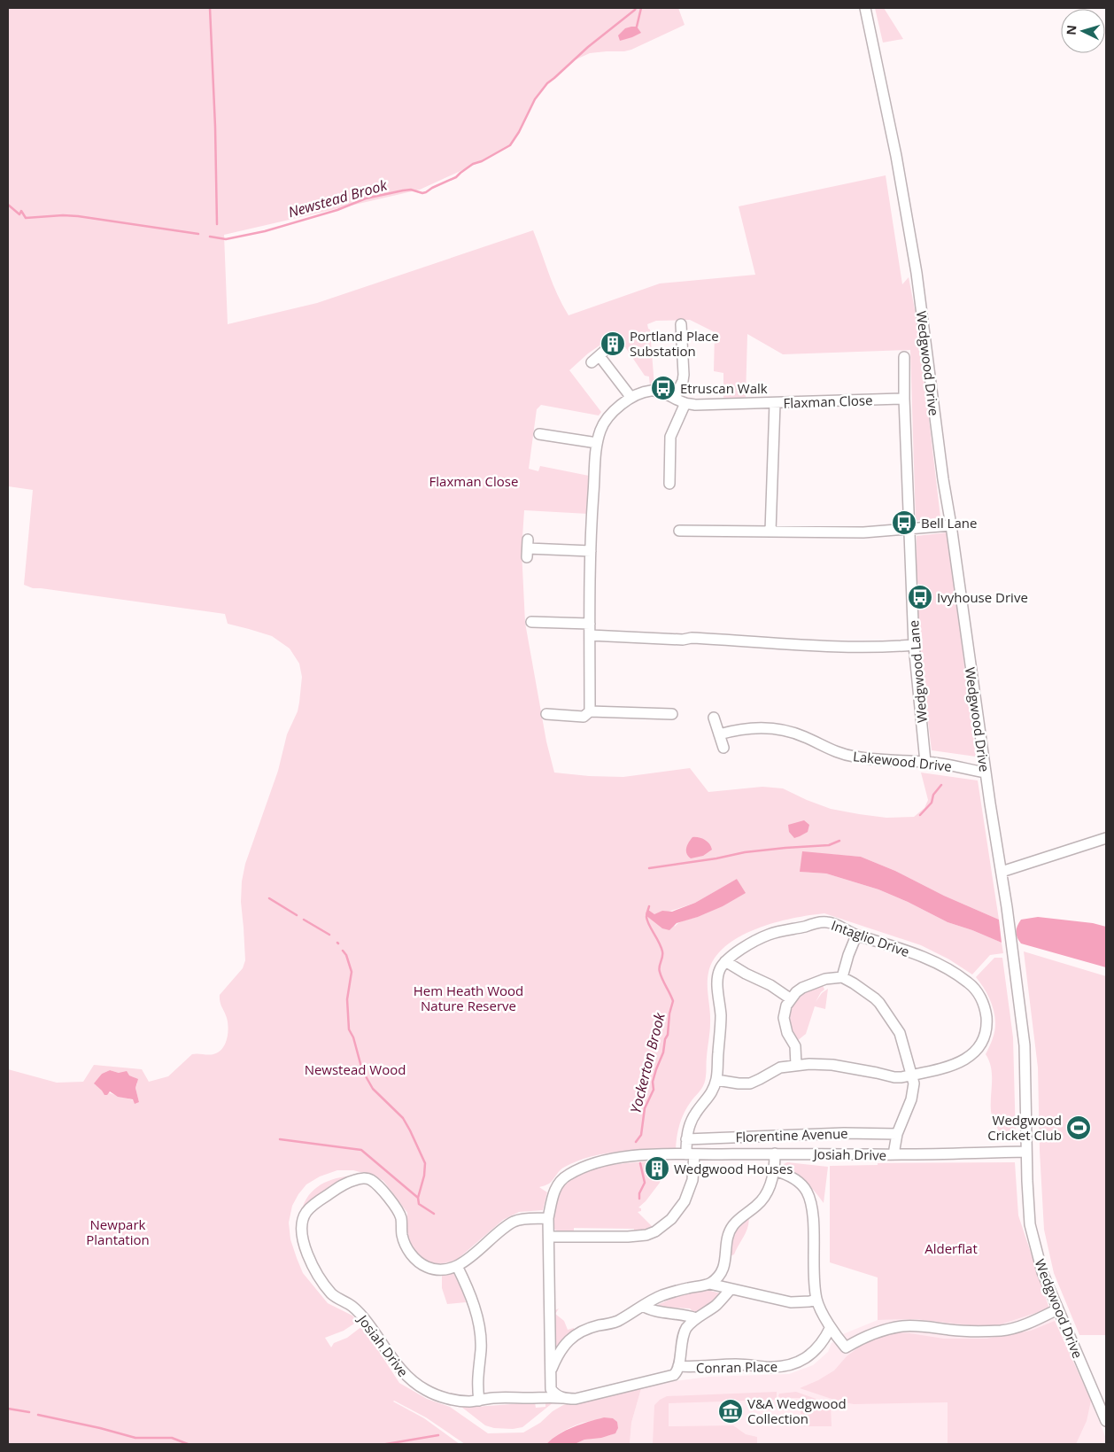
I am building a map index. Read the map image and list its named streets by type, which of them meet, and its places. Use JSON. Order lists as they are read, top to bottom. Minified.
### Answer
{"streets":{"street":["Wedgwood Drive","Flaxman Close","Wedgwood Lane","Lakewood Drive","Intaglio Drive","Florentine Avenue","Josiah Drive","Conran Place"]},"crossings":[["Wedgwood Drive","Lakewood Drive"],["Wedgwood Drive","Josiah Drive"],["Flaxman Close","Wedgwood Lane"],["Wedgwood Lane","Lakewood Drive"],["Josiah Drive","Conran Place"]],"water":["Newstead Brook","Yockerton Brook"],"parks":["Flaxman Close","Hem Heath Wood Nature Reserve","Newstead Wood","Newpark Plantation","Alderflat"],"places":{"building":["Portland Place Substation","Wedgwood Houses"],"bus stop":["Etruscan Walk","Bell Lane","Ivyhouse Drive"],"sports":["Wedgwood Cricket Club"],"museum":["V&A Wedgwood Collection"]},"north":"left"}
